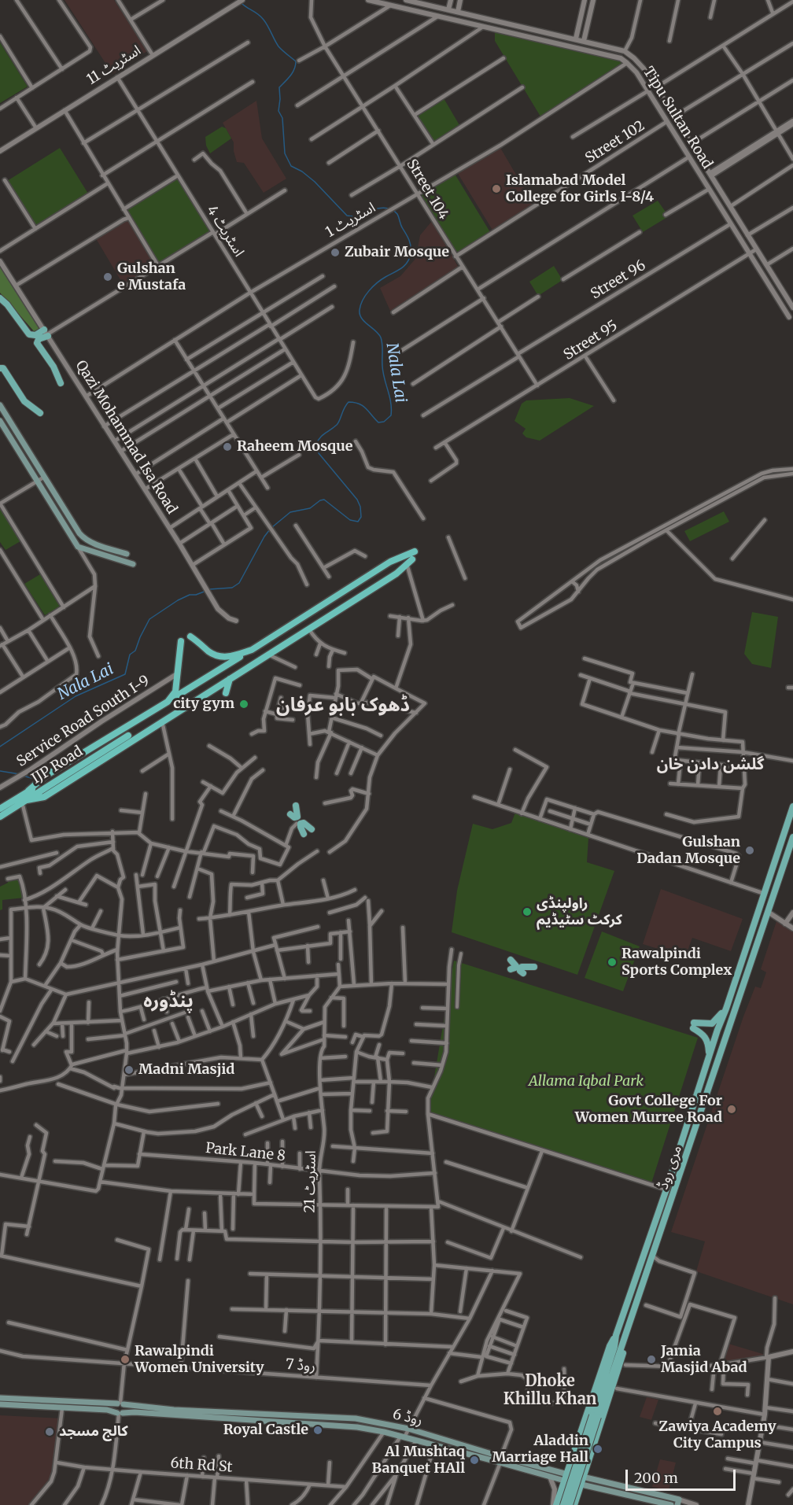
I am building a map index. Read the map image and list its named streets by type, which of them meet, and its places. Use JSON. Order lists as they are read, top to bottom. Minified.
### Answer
{"streets":{"highway":["IJP Road"],"main road":["مری روڈ","روڈ 6"],"street":["اسٹریٹ 11","Tipu Sultan Road","Street 102","Street 104","اسٹریٹ 1","اسٹریٹ 4","Street 96","Street 95","Qazi Mohammad Isa Road","Service Road South I-9","Park Lane 8","اسٹریٹ 21","روڈ 7","6th Rd St"]},"crossings":[["اسٹریٹ 11","اسٹریٹ 4"],["Tipu Sultan Road","Street 102"],["Tipu Sultan Road","اسٹریٹ 1"],["Tipu Sultan Road","Street 96"],["Tipu Sultan Road","Street 95"],["Street 102","Street 104"],["Street 104","اسٹریٹ 1"],["Street 104","Street 96"],["Street 104","Street 95"],["اسٹریٹ 1","اسٹریٹ 4"],["اسٹریٹ 1","Qazi Mohammad Isa Road"],["Park Lane 8","اسٹریٹ 21"],["اسٹریٹ 21","روڈ 7"]],"districts":["ڈھوک بابو عرفان","گلشن دادن خان","پنڈورہ","Dhoke Khillu Khan"],"water":["Nala Lai"],"parks":["Allama Iqbal Park"],"places":["Islamabad Model College for Girls I-8/4","Zubair Mosque","Gulshan e Mustafa","Raheem Mosque","city gym","Gulshan Dadan Mosque","راولپنڈی کرکٹ سٹیڈیم","Rawalpindi Sports Complex","Madni Masjid","Govt College For Women Murree Road","Rawalpindi Women University","Jamia Masjid Abad","Zawiya Academy City Campus","Royal Castle","کالج مسجد","Aladdin Marriage Hall","Al Mushtaq Banquet HAll"],"scale_bar":"200 m"}
